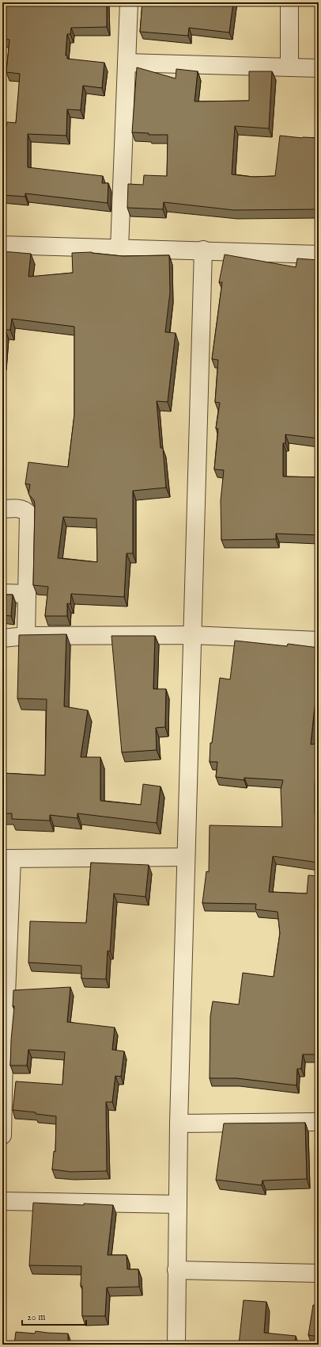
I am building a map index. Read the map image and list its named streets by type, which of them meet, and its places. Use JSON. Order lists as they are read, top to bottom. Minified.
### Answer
{"scale_bar":"20 m"}
